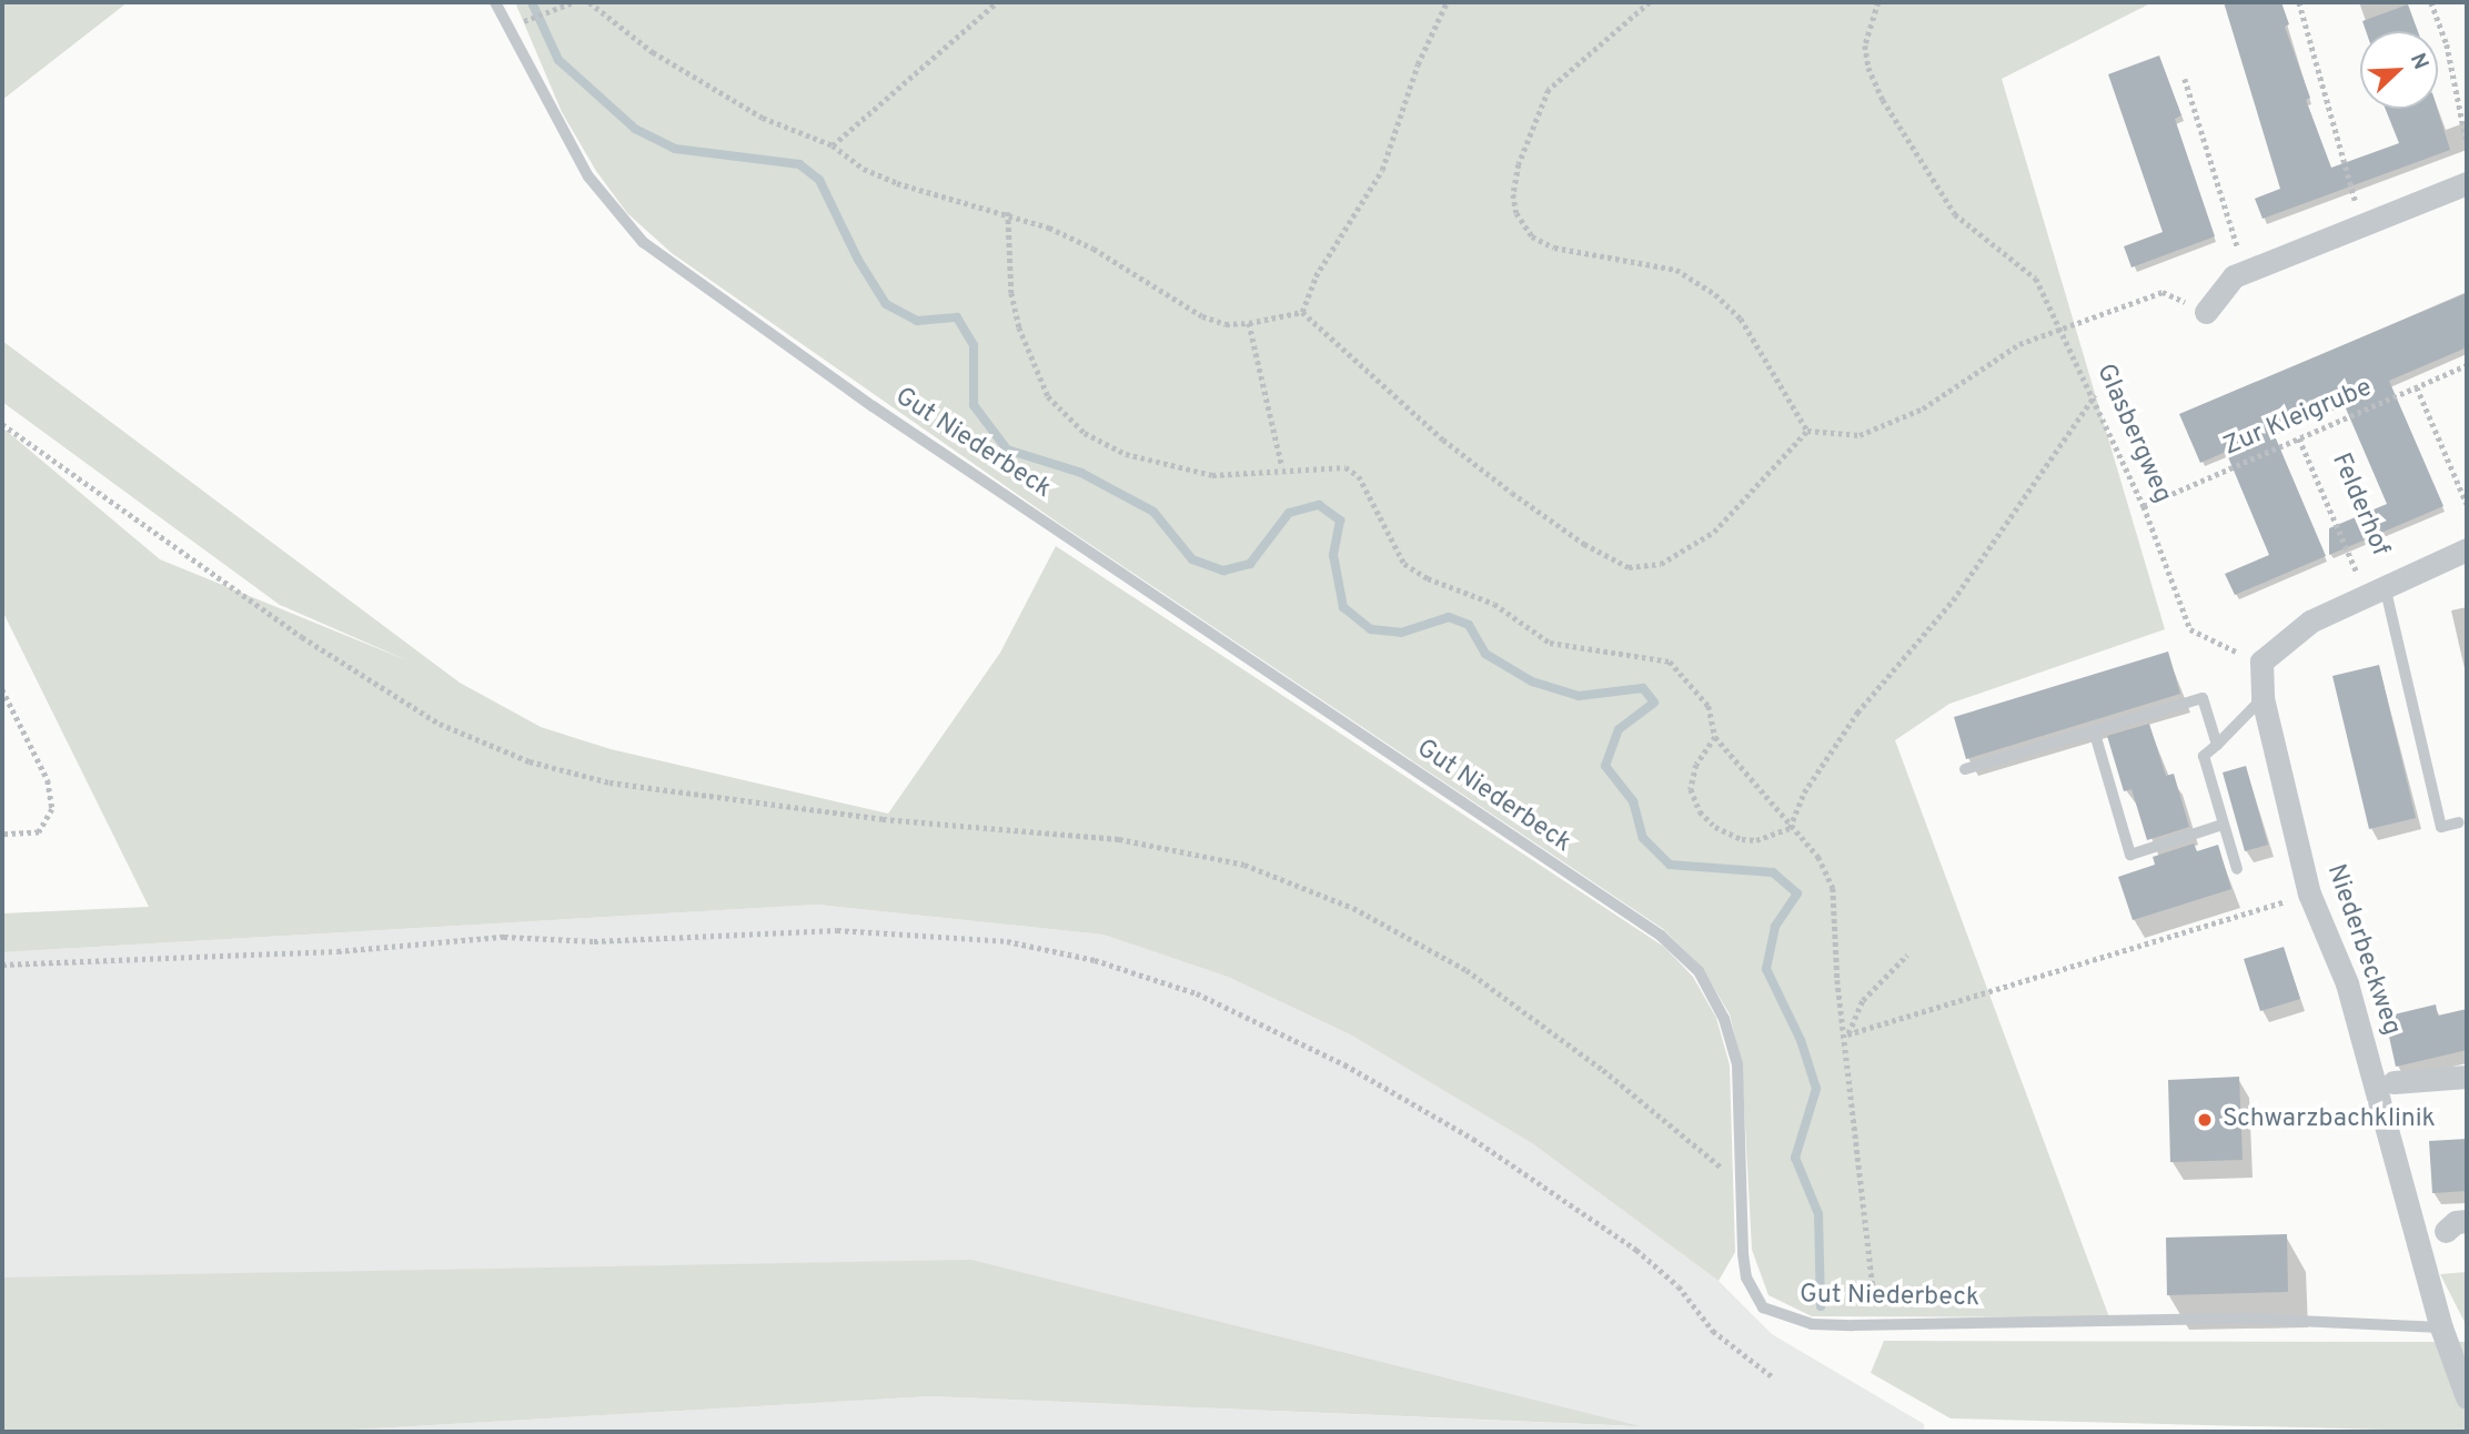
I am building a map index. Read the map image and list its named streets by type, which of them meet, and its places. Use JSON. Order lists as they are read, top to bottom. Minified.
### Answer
{"streets":{"street":["Felderhof","Niederbeckweg"],"lane":["Gut Niederbeck"],"path":["Zur Kleigrube","Glasbergweg"]},"crossings":[["Zur Kleigrube","Glasbergweg"],["Zur Kleigrube","Felderhof"],["Glasbergweg","Felderhof"],["Glasbergweg","Niederbeckweg"],["Gut Niederbeck","Niederbeckweg"],["Felderhof","Niederbeckweg"]],"places":["Schwarzbachklinik"],"north":"top right"}
